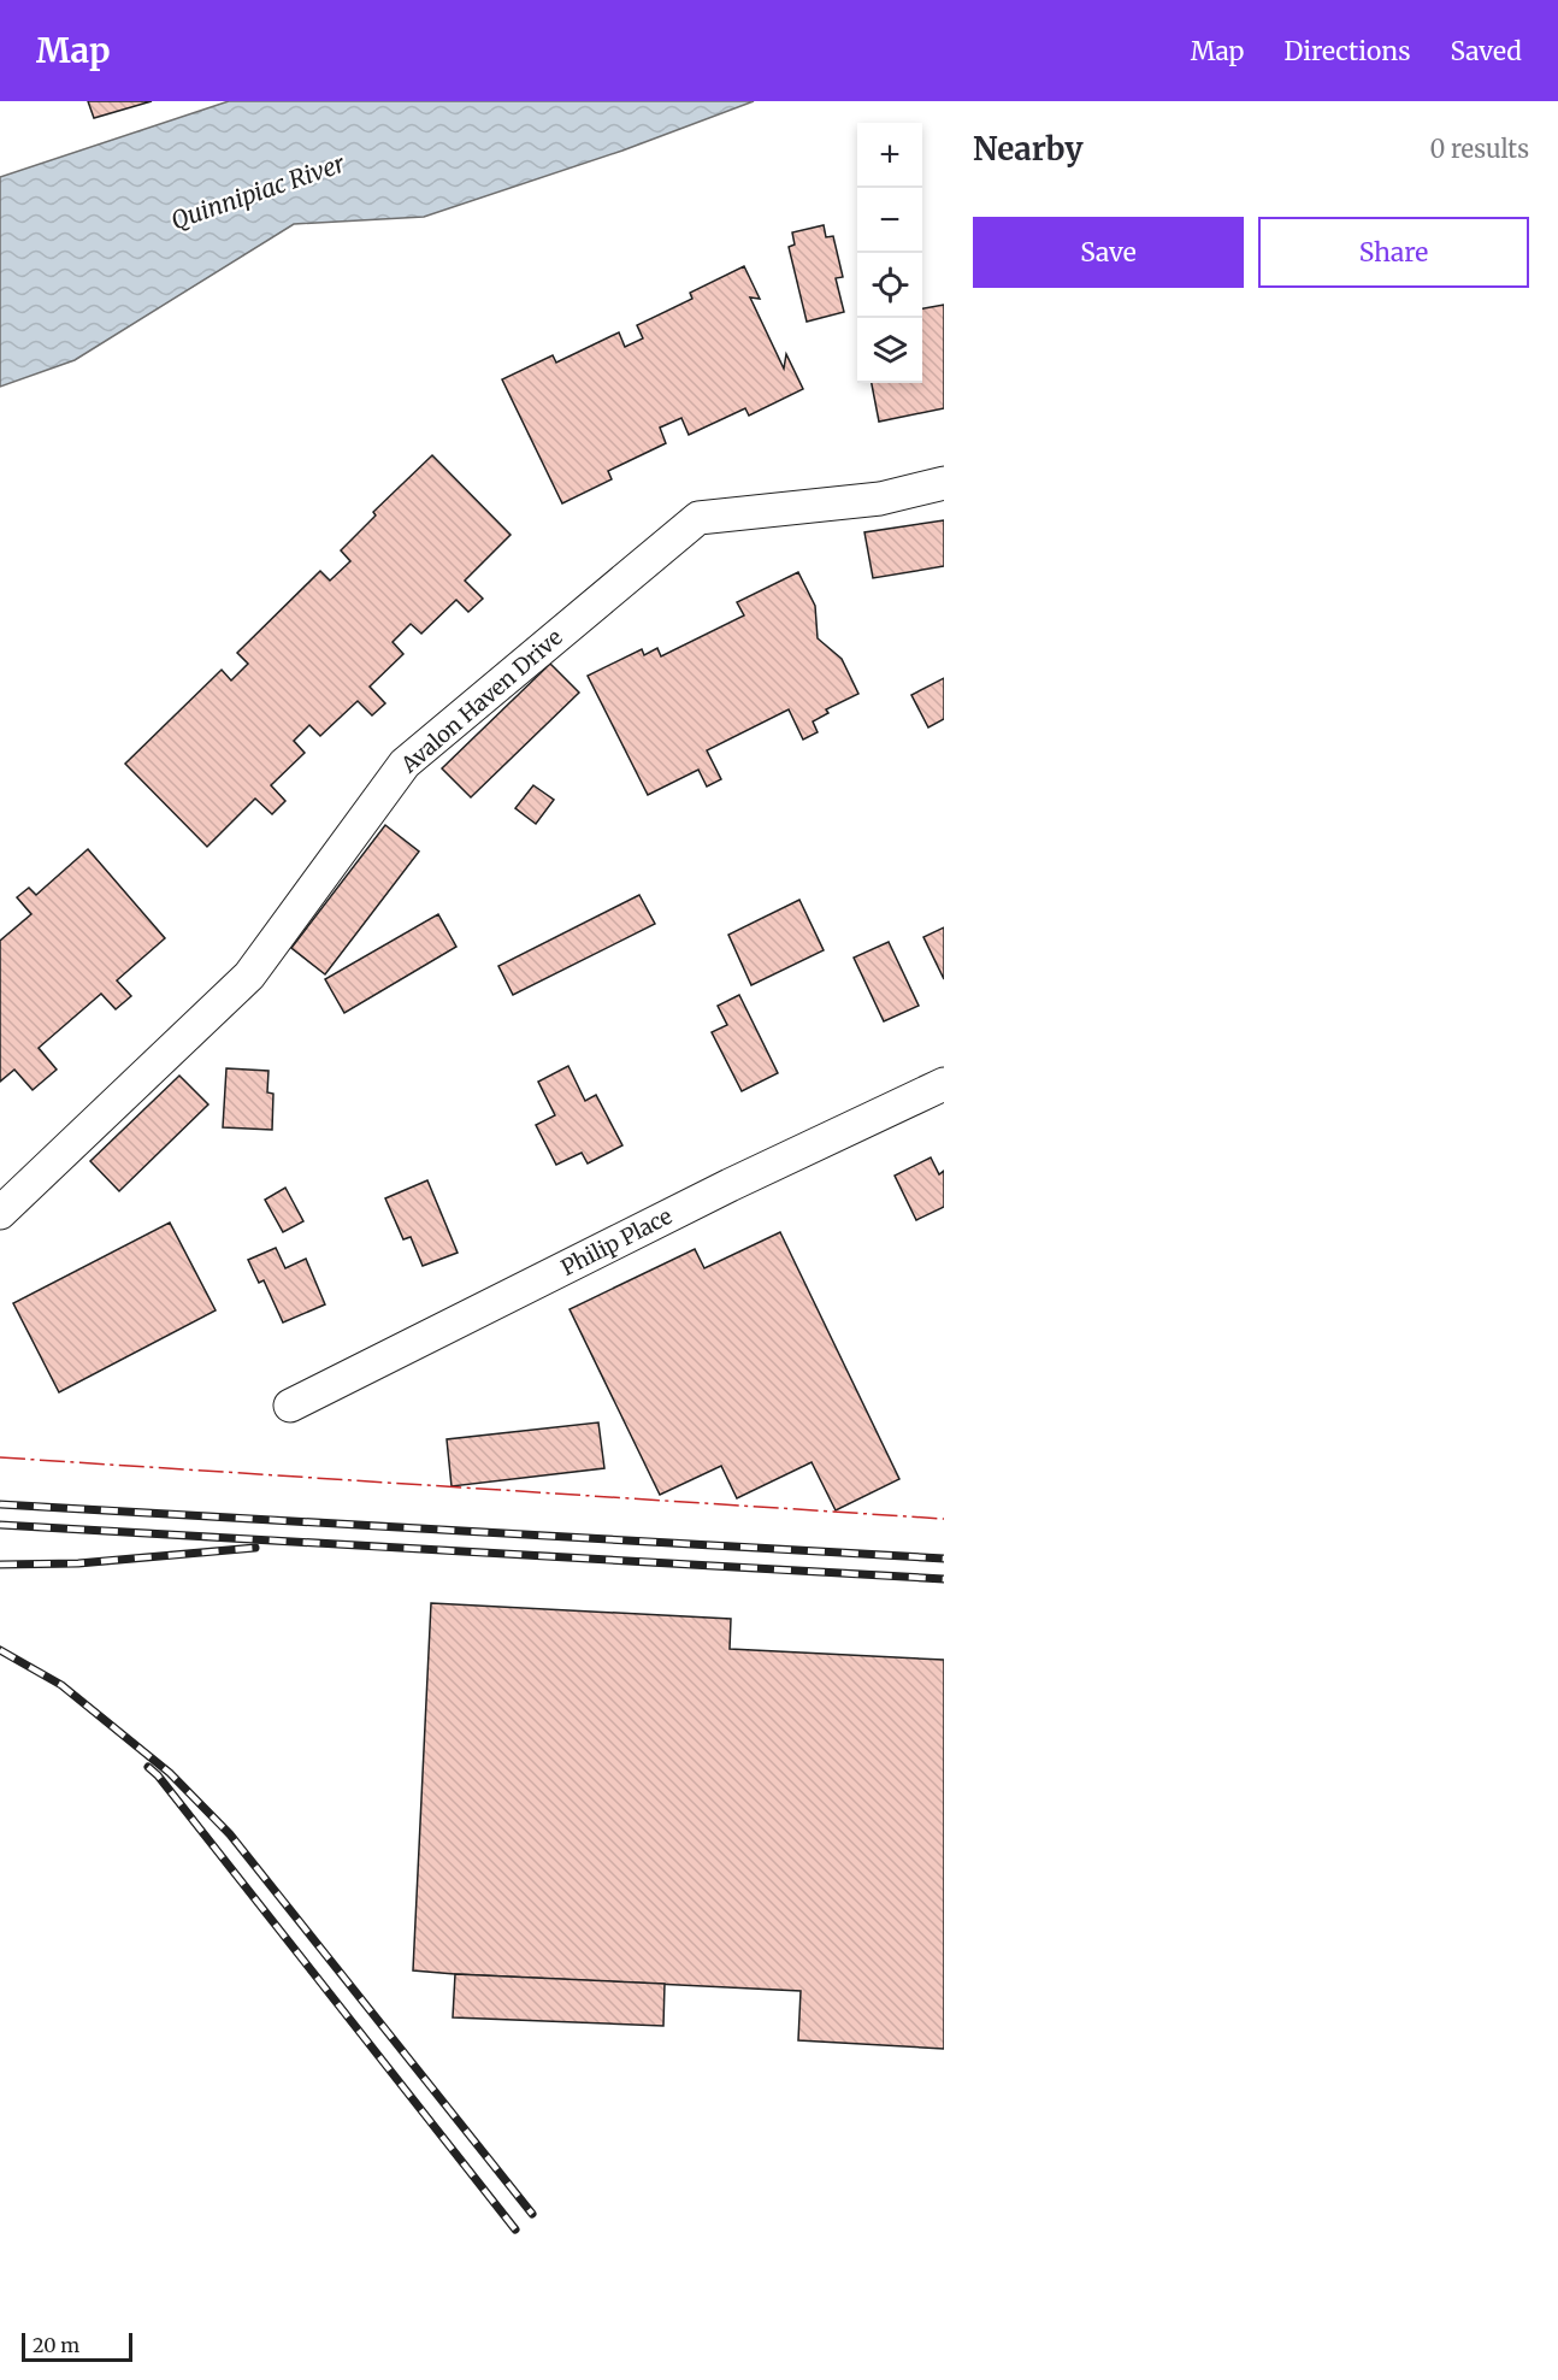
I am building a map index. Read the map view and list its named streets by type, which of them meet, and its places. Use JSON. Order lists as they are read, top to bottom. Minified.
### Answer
{"streets":{"street":["Avalon Haven Drive","Philip Place"]},"water":["Quinnipiac River"],"scale_bar":"20 m","page":{"header":"Map","nav":["Map","Directions","Saved"],"heading":["Nearby","0 results"],"map_buttons":["+","−"],"buttons":["Save","Share"],"scale":"20 m"}}
